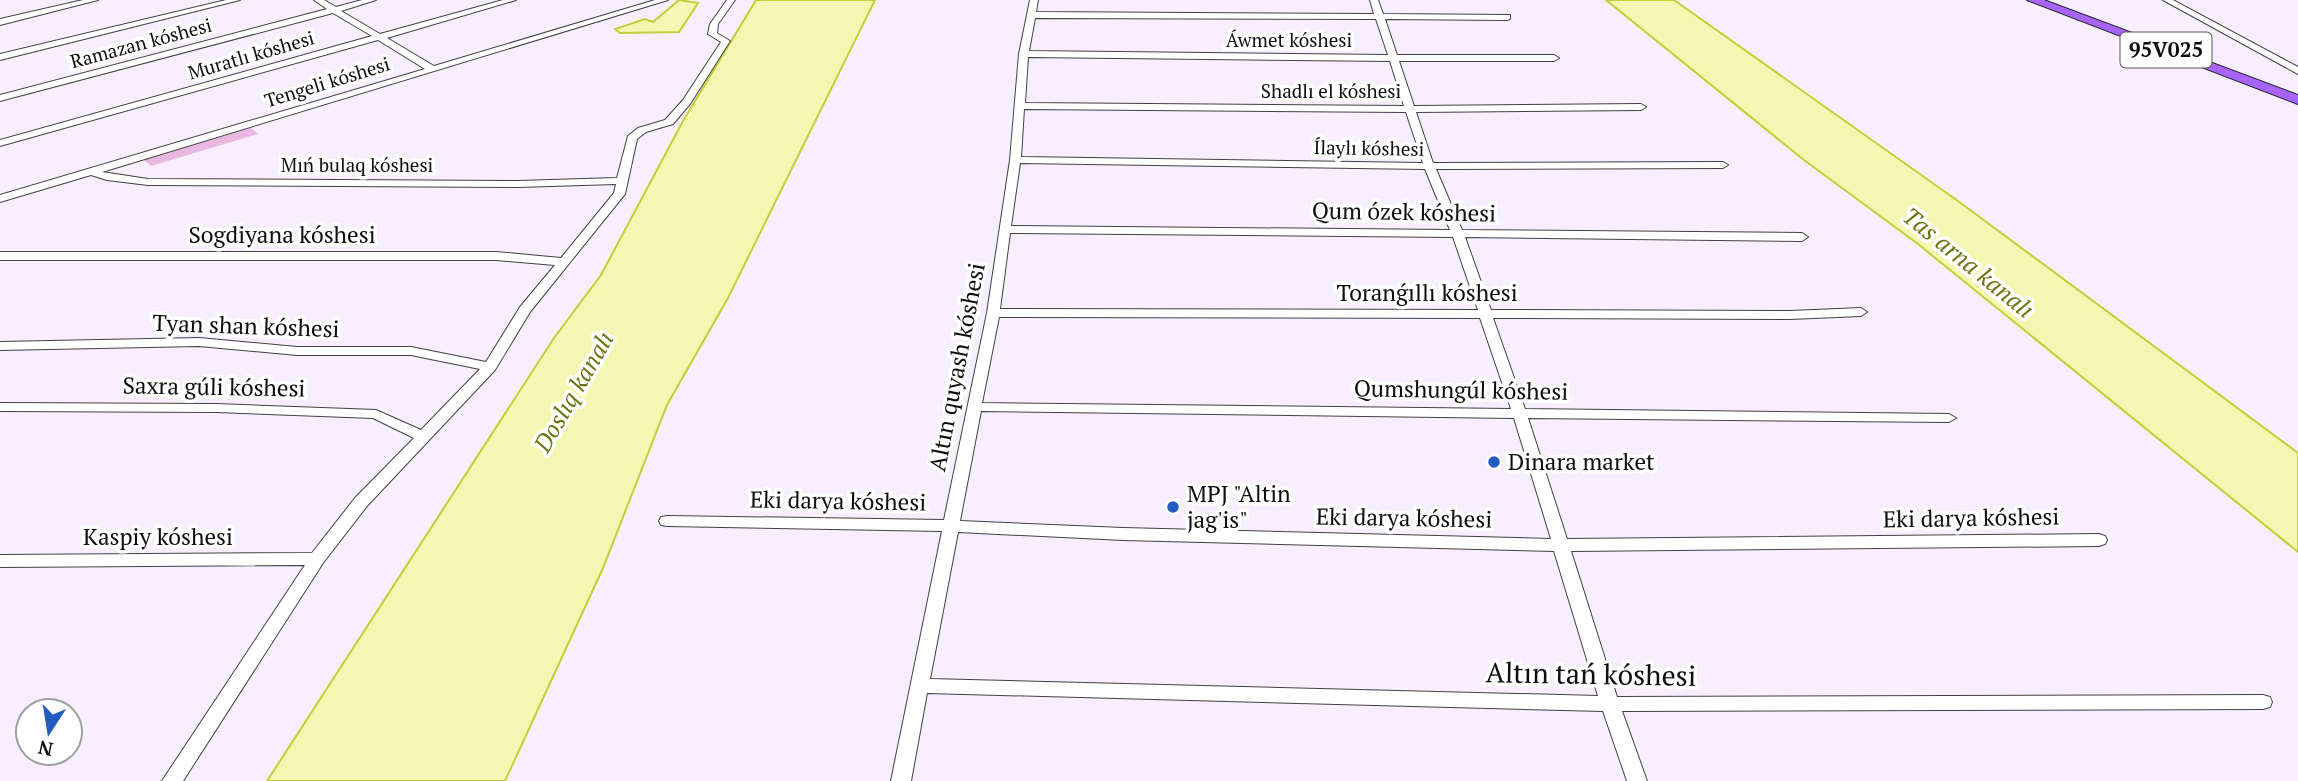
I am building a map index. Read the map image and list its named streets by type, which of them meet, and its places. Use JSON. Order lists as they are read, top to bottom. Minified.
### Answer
{"streets":{"main road":["95V025"],"street":["Áwmet kóshesi","Ramazan kóshesi","Muratlı kóshesi","Tengeli kóshesi","Shadlı el kóshesi","Ílaylı kóshesi","Mıń bulaq kóshesi","Qum ózek kóshesi","Sogdiyana kóshesi","Toranǵıllı kóshesi","Tyan shan kóshesi","Altın quyash kóshesi","Saxra gúli kóshesi","Qumshungúl kóshesi","Eki darya kóshesi","Kaspiy kóshesi","Altın tań kóshesi"]},"crossings":[["Áwmet kóshesi","Altın quyash kóshesi"],["Tengeli kóshesi","Mıń bulaq kóshesi"],["Shadlı el kóshesi","Altın quyash kóshesi"],["Ílaylı kóshesi","Altın quyash kóshesi"],["Qum ózek kóshesi","Altın quyash kóshesi"],["Toranǵıllı kóshesi","Altın quyash kóshesi"],["Altın quyash kóshesi","Qumshungúl kóshesi"],["Altın quyash kóshesi","Eki darya kóshesi"],["Altın quyash kóshesi","Altın tań kóshesi"]],"water":["Tas arna kanalı","Doslıq kanalı"],"places":["Dinara market","MPJ \"Altin jag'is\""],"north":"bottom"}
